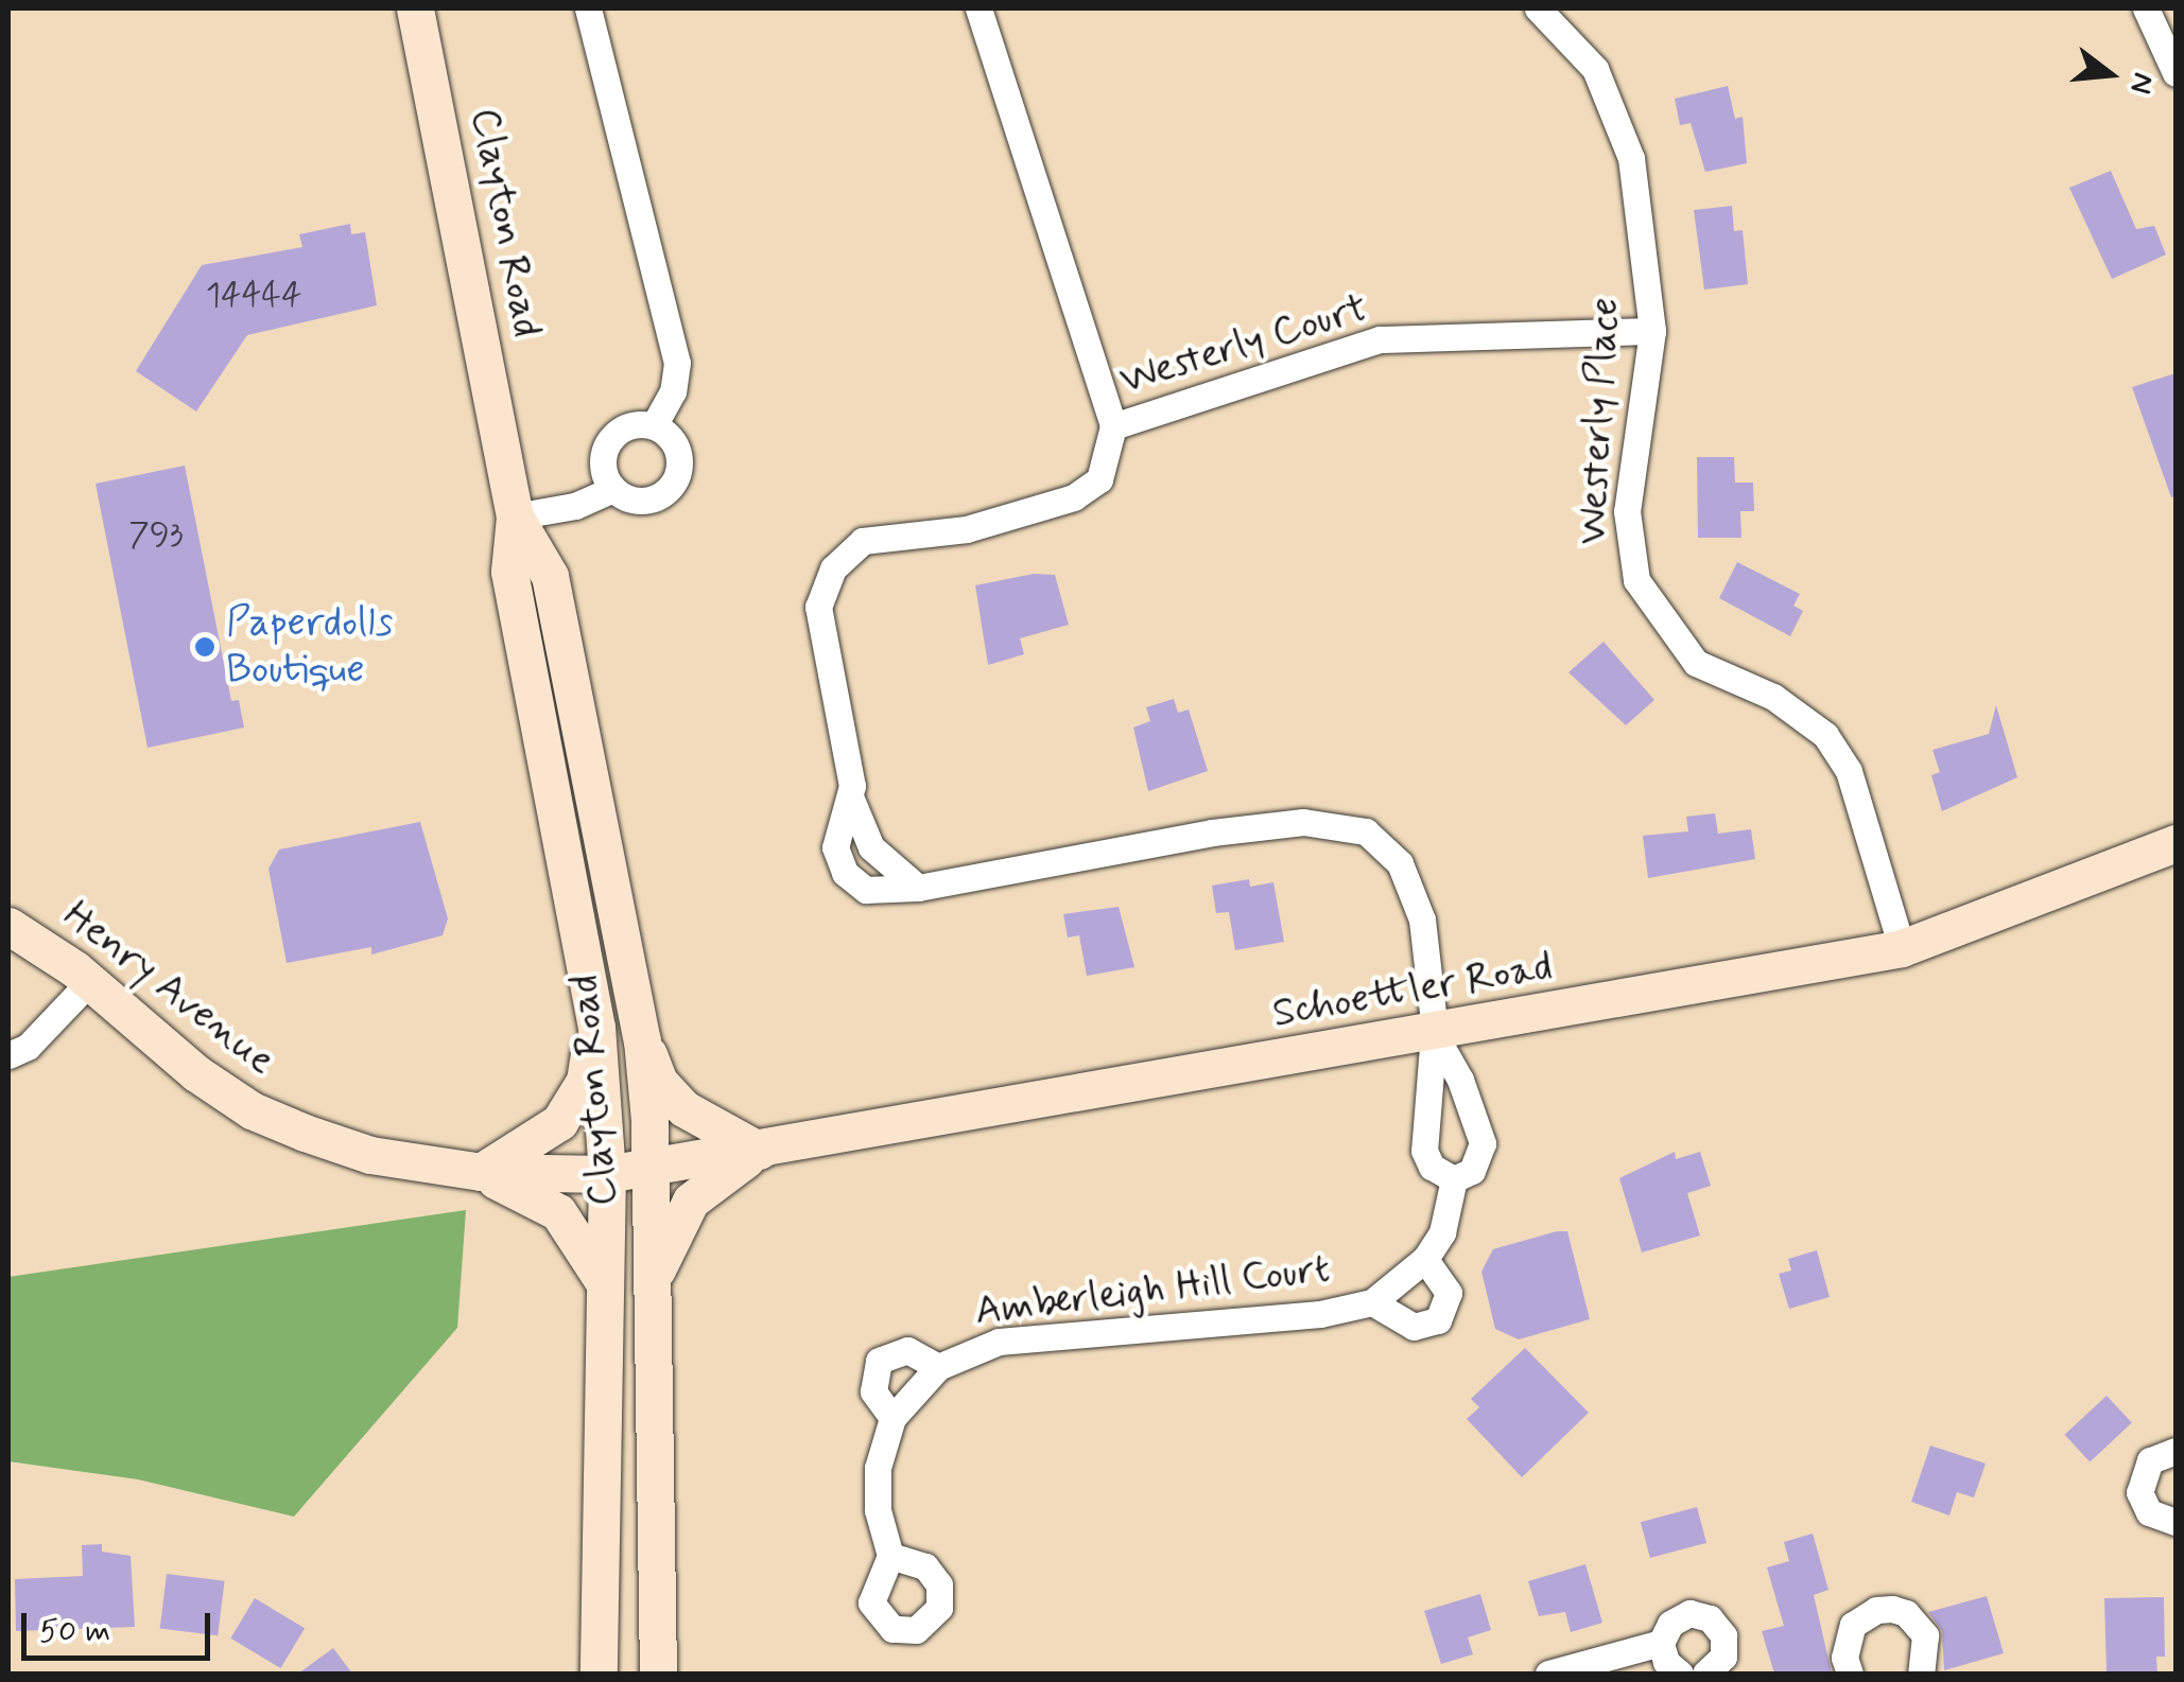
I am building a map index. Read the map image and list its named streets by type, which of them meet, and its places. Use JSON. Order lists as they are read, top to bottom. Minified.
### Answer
{"streets":{"main road":["Clayton Road","Henry Avenue","Schoettler Road"],"street":["Westerly Court","Westerly Place","Amberleigh Hill Court"]},"crossings":[["Clayton Road","Henry Avenue"],["Clayton Road","Schoettler Road"],["Westerly Court","Westerly Place"],["Westerly Place","Schoettler Road"],["Henry Avenue","Schoettler Road"],["Schoettler Road","Amberleigh Hill Court"]],"places":["Paperdolls Boutique"],"house_numbers":["14444","793"],"scale_bar":"50 m","north":"right"}
